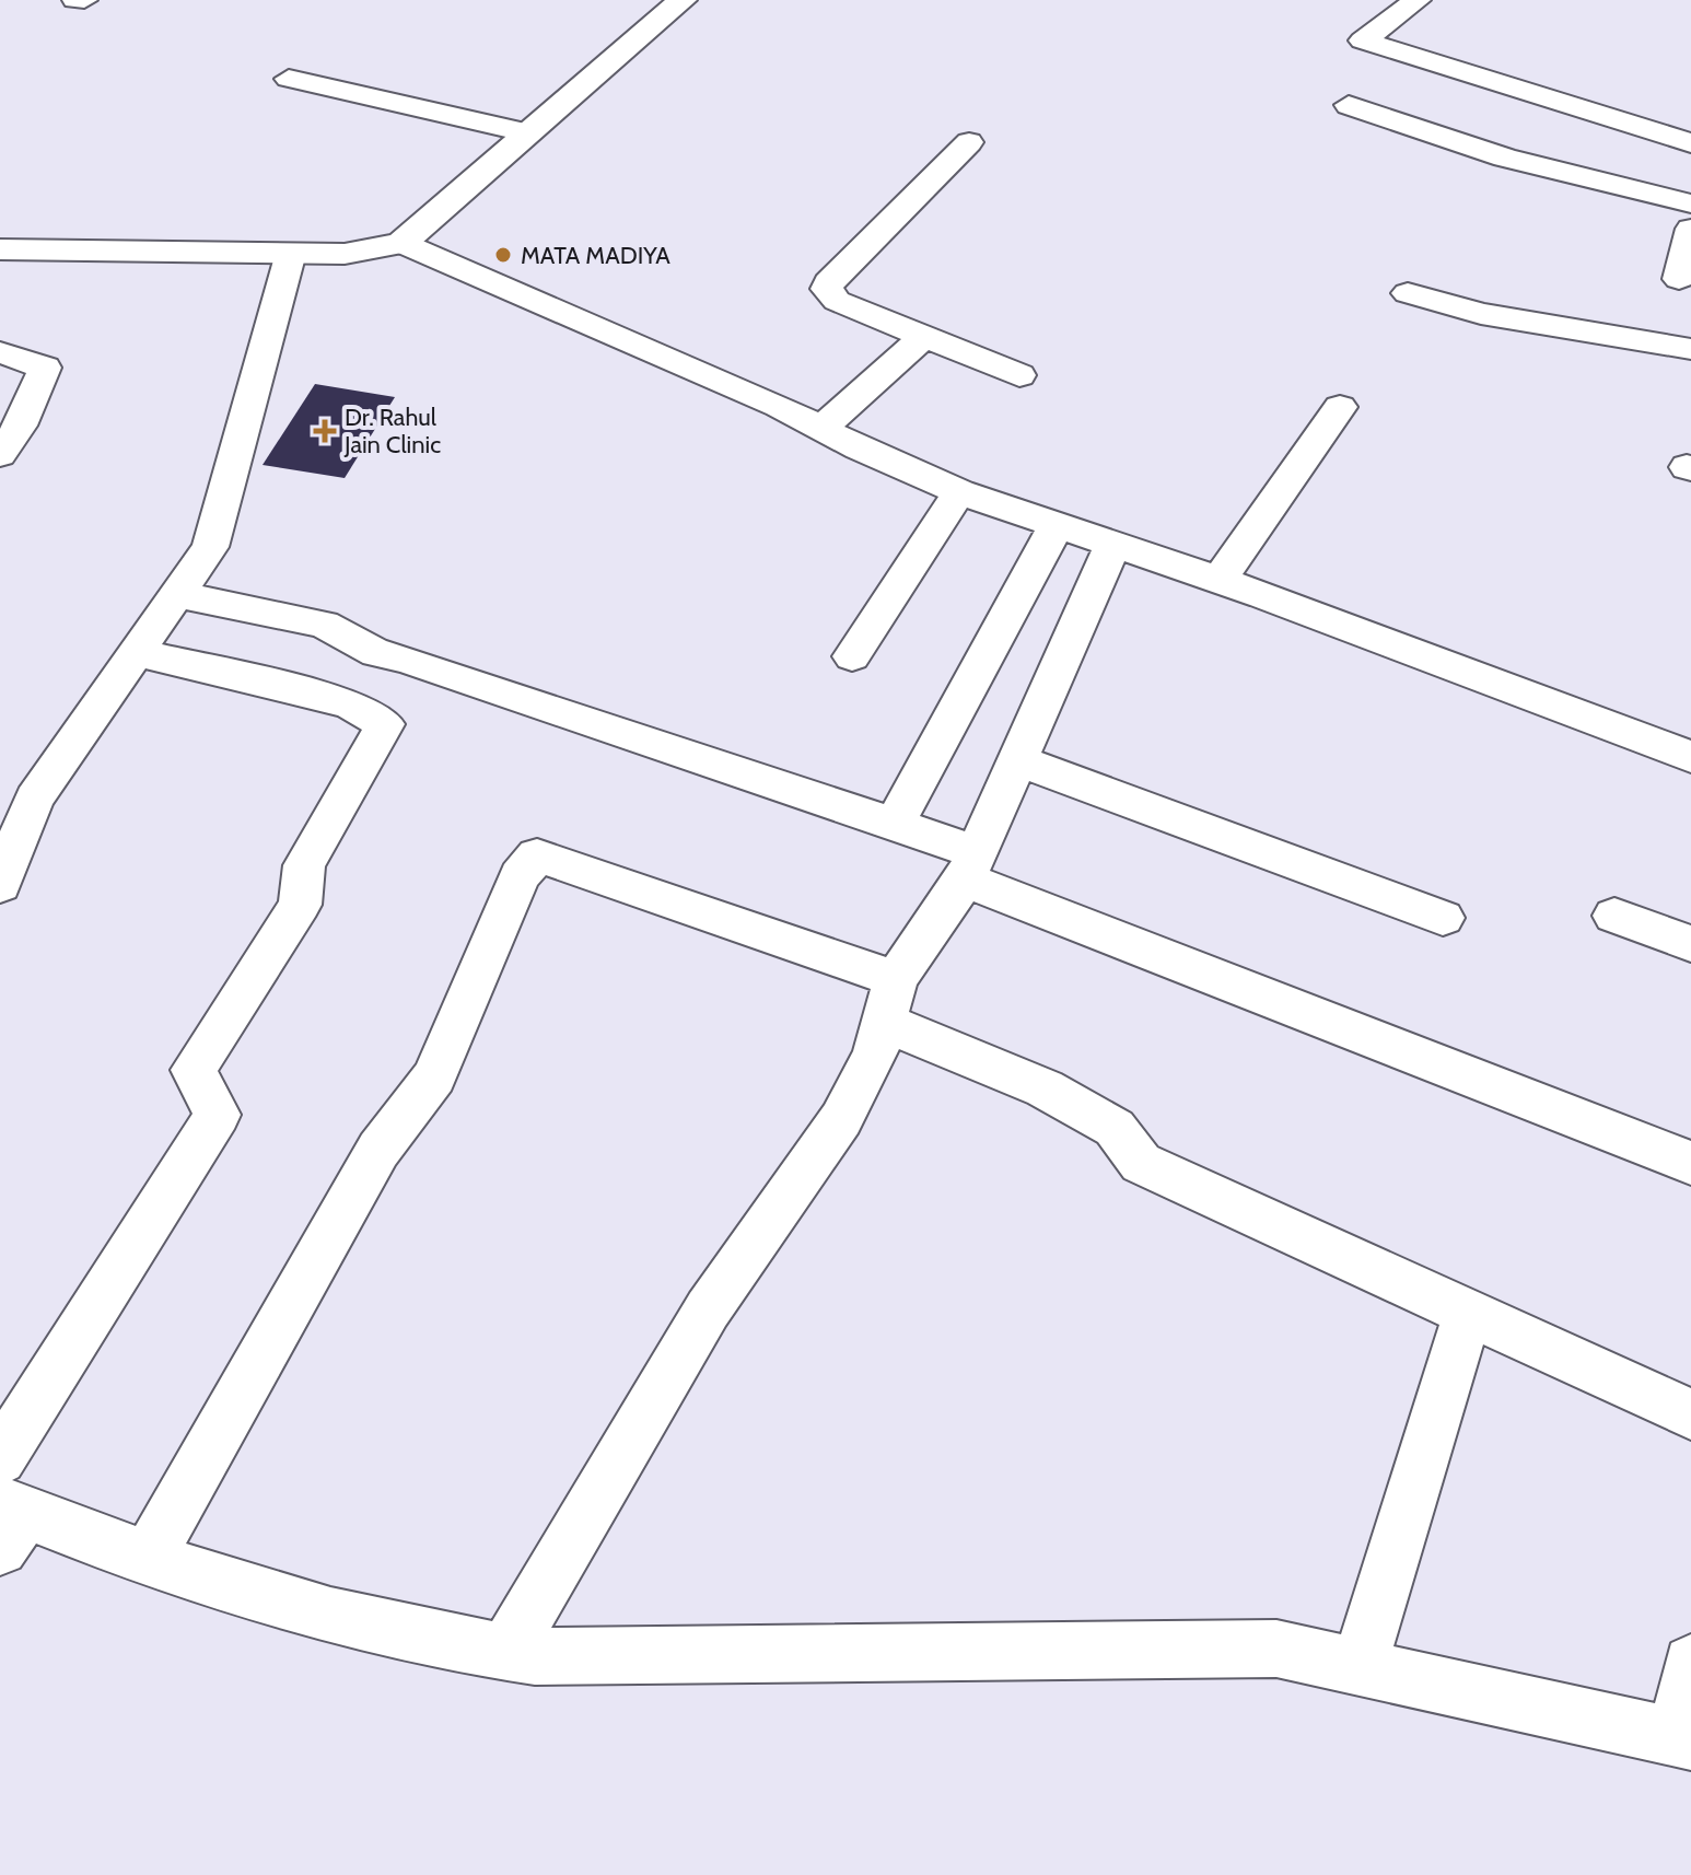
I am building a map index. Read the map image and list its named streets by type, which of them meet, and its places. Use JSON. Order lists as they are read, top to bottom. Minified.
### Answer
{"places":{"other":["MATA MADIYA"],"health":["Dr. Rahul Jain Clinic"]}}
